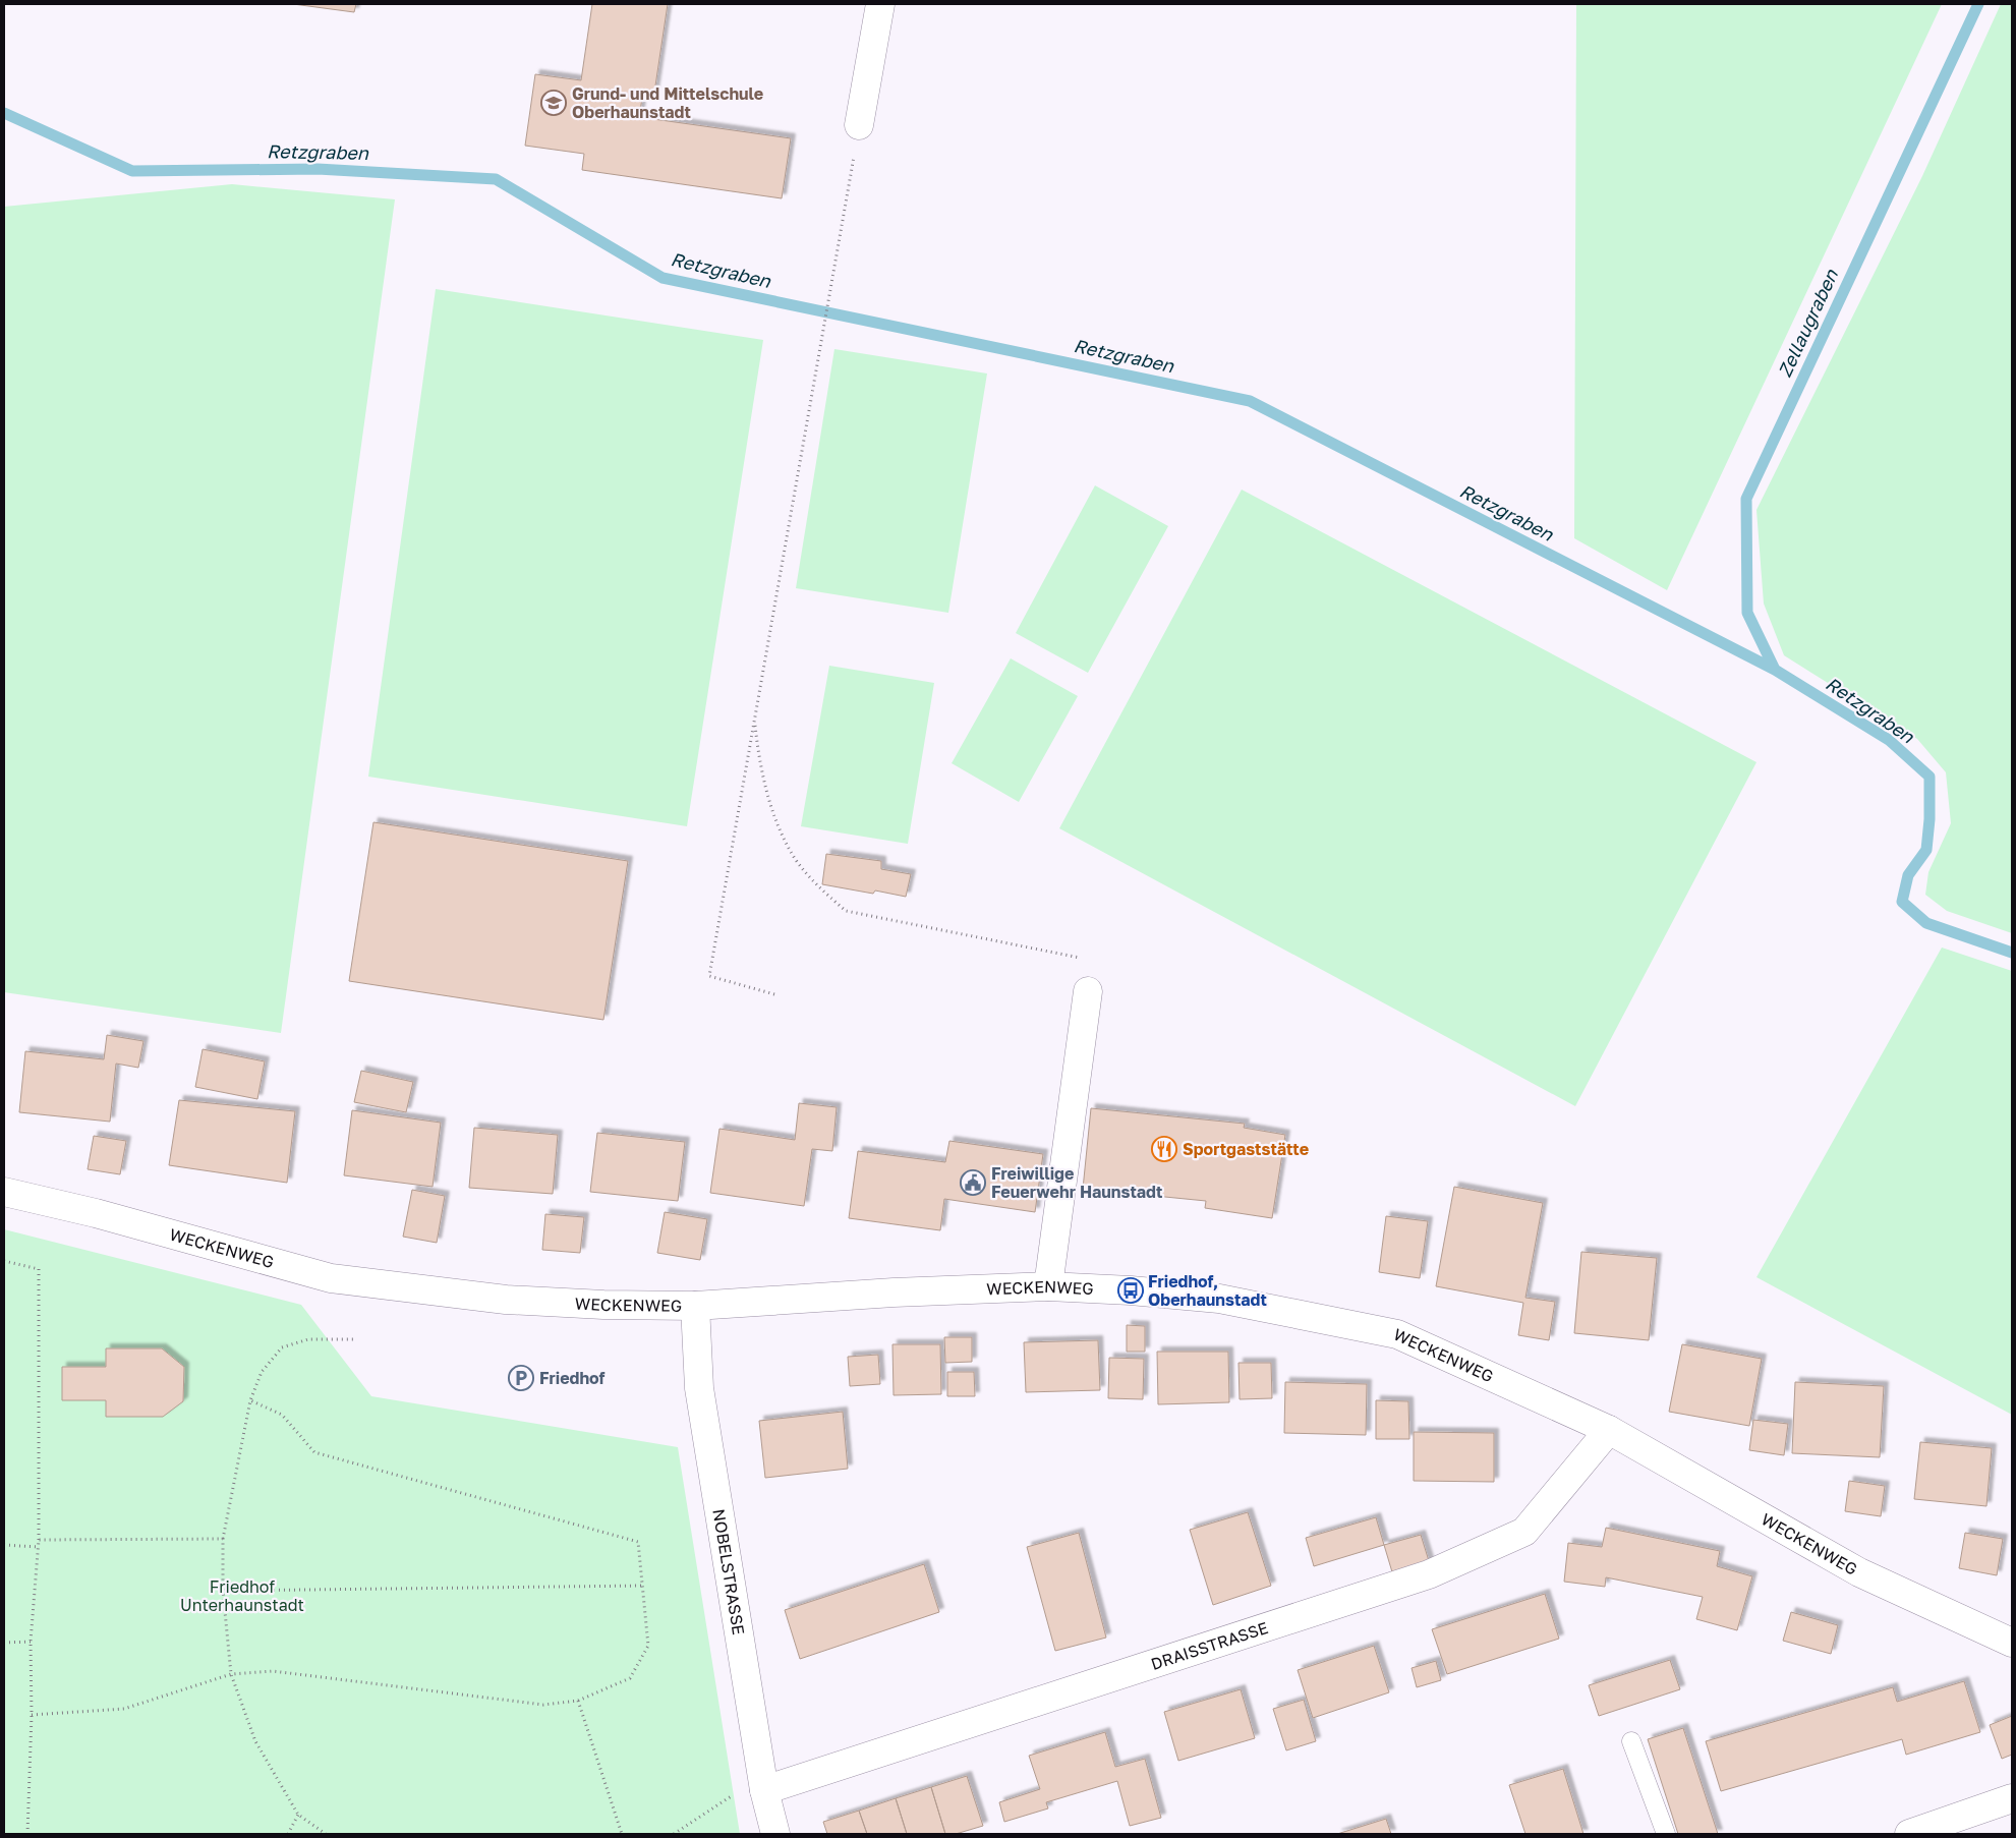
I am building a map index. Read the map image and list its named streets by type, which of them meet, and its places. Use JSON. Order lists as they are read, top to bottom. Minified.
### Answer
{"streets":{"street":["WECKENWEG","NOBELSTRASSE","DRAISSTRASSE"]},"crossings":[["WECKENWEG","NOBELSTRASSE"],["WECKENWEG","DRAISSTRASSE"],["NOBELSTRASSE","DRAISSTRASSE"]],"water":["Retzgraben","Zellaugraben"],"parks":["Friedhof Unterhaunstadt"],"places":{"school or university":["Grund- und Mittelschule Oberhaunstadt"],"restaurant":["Sportgaststätte"],"public building":["Freiwillige Feuerwehr Haunstadt"],"bus stop":["Friedhof, Oberhaunstadt"],"parking":["Friedhof"]}}
